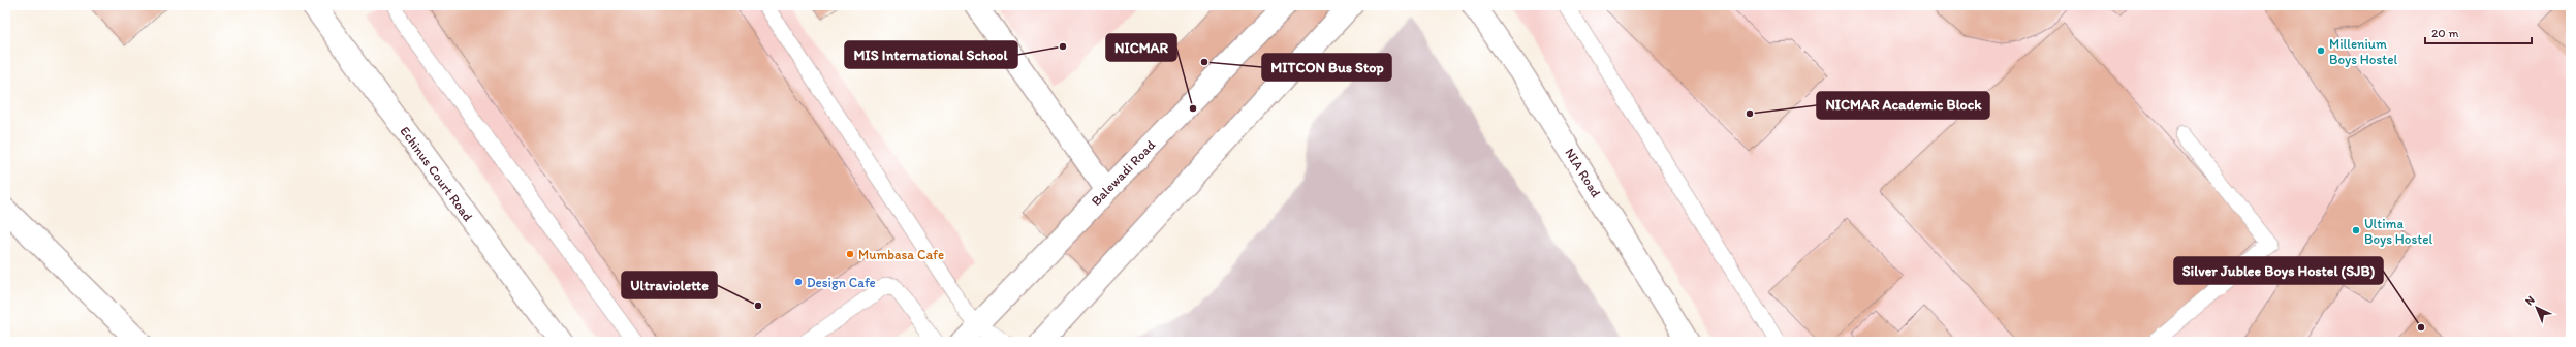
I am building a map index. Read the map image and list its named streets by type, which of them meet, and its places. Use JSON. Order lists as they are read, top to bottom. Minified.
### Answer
{"streets":{"street":["Balewadi Road","NIA Road","Echinus Court Road"]},"places":["MIS International School","Millenium Boys Hostel","MITCON Bus Stop","NICMAR","NICMAR Academic Block","Ultima Boys Hostel","Mumbasa Cafe","Design Cafe","Ultraviolette","Silver Jublee Boys Hostel (SJB)"],"scale_bar":"20 m","north":"top left"}
